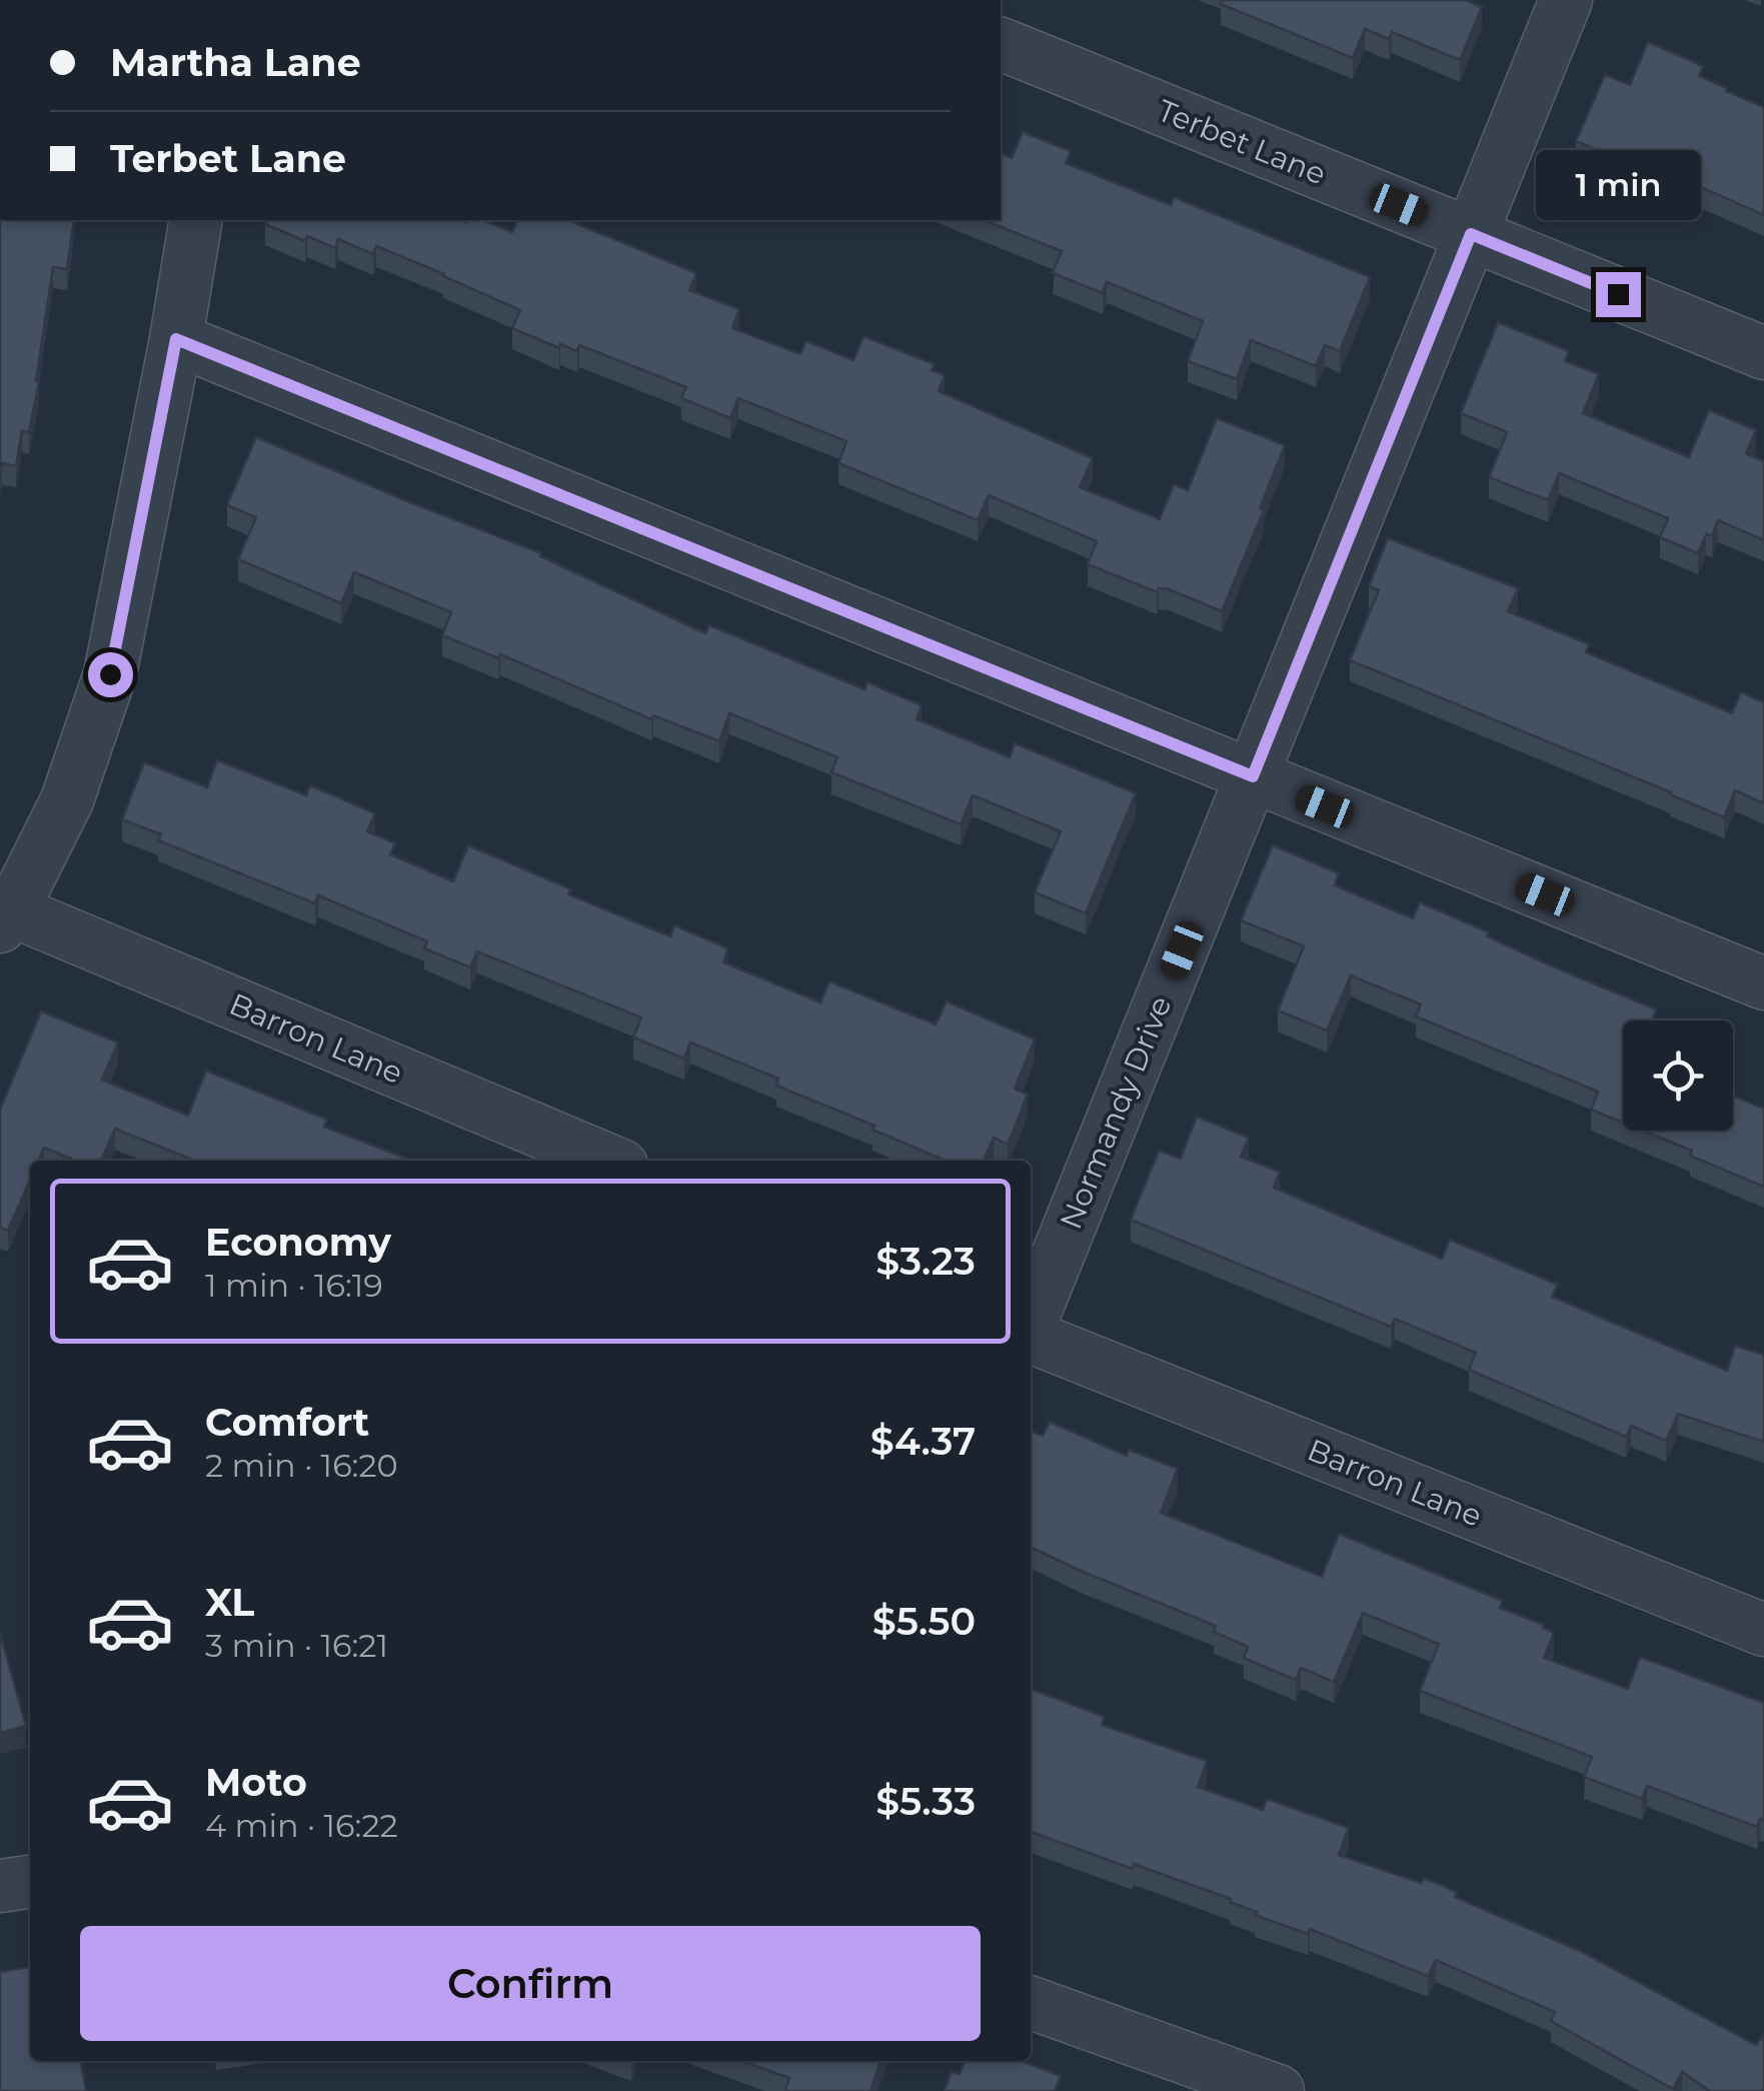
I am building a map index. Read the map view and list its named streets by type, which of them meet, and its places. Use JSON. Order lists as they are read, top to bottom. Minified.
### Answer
{"streets":{"street":["Terbet Lane","Barron Lane","Normandy Drive"]},"crossings":[["Terbet Lane","Normandy Drive"]],"page":{"banner":["Martha Lane","Terbet Lane"],"bubble":"1 min","list":[{"name":"Economy","note":"1 min · 16:19","value":"$3.23"},{"name":"Comfort","note":"2 min · 16:20","value":"$4.37"},{"name":"XL","note":"3 min · 16:21","value":"$5.50"},{"name":"Moto","note":"4 min · 16:22","value":"$5.33"}],"buttons":"Confirm"}}
